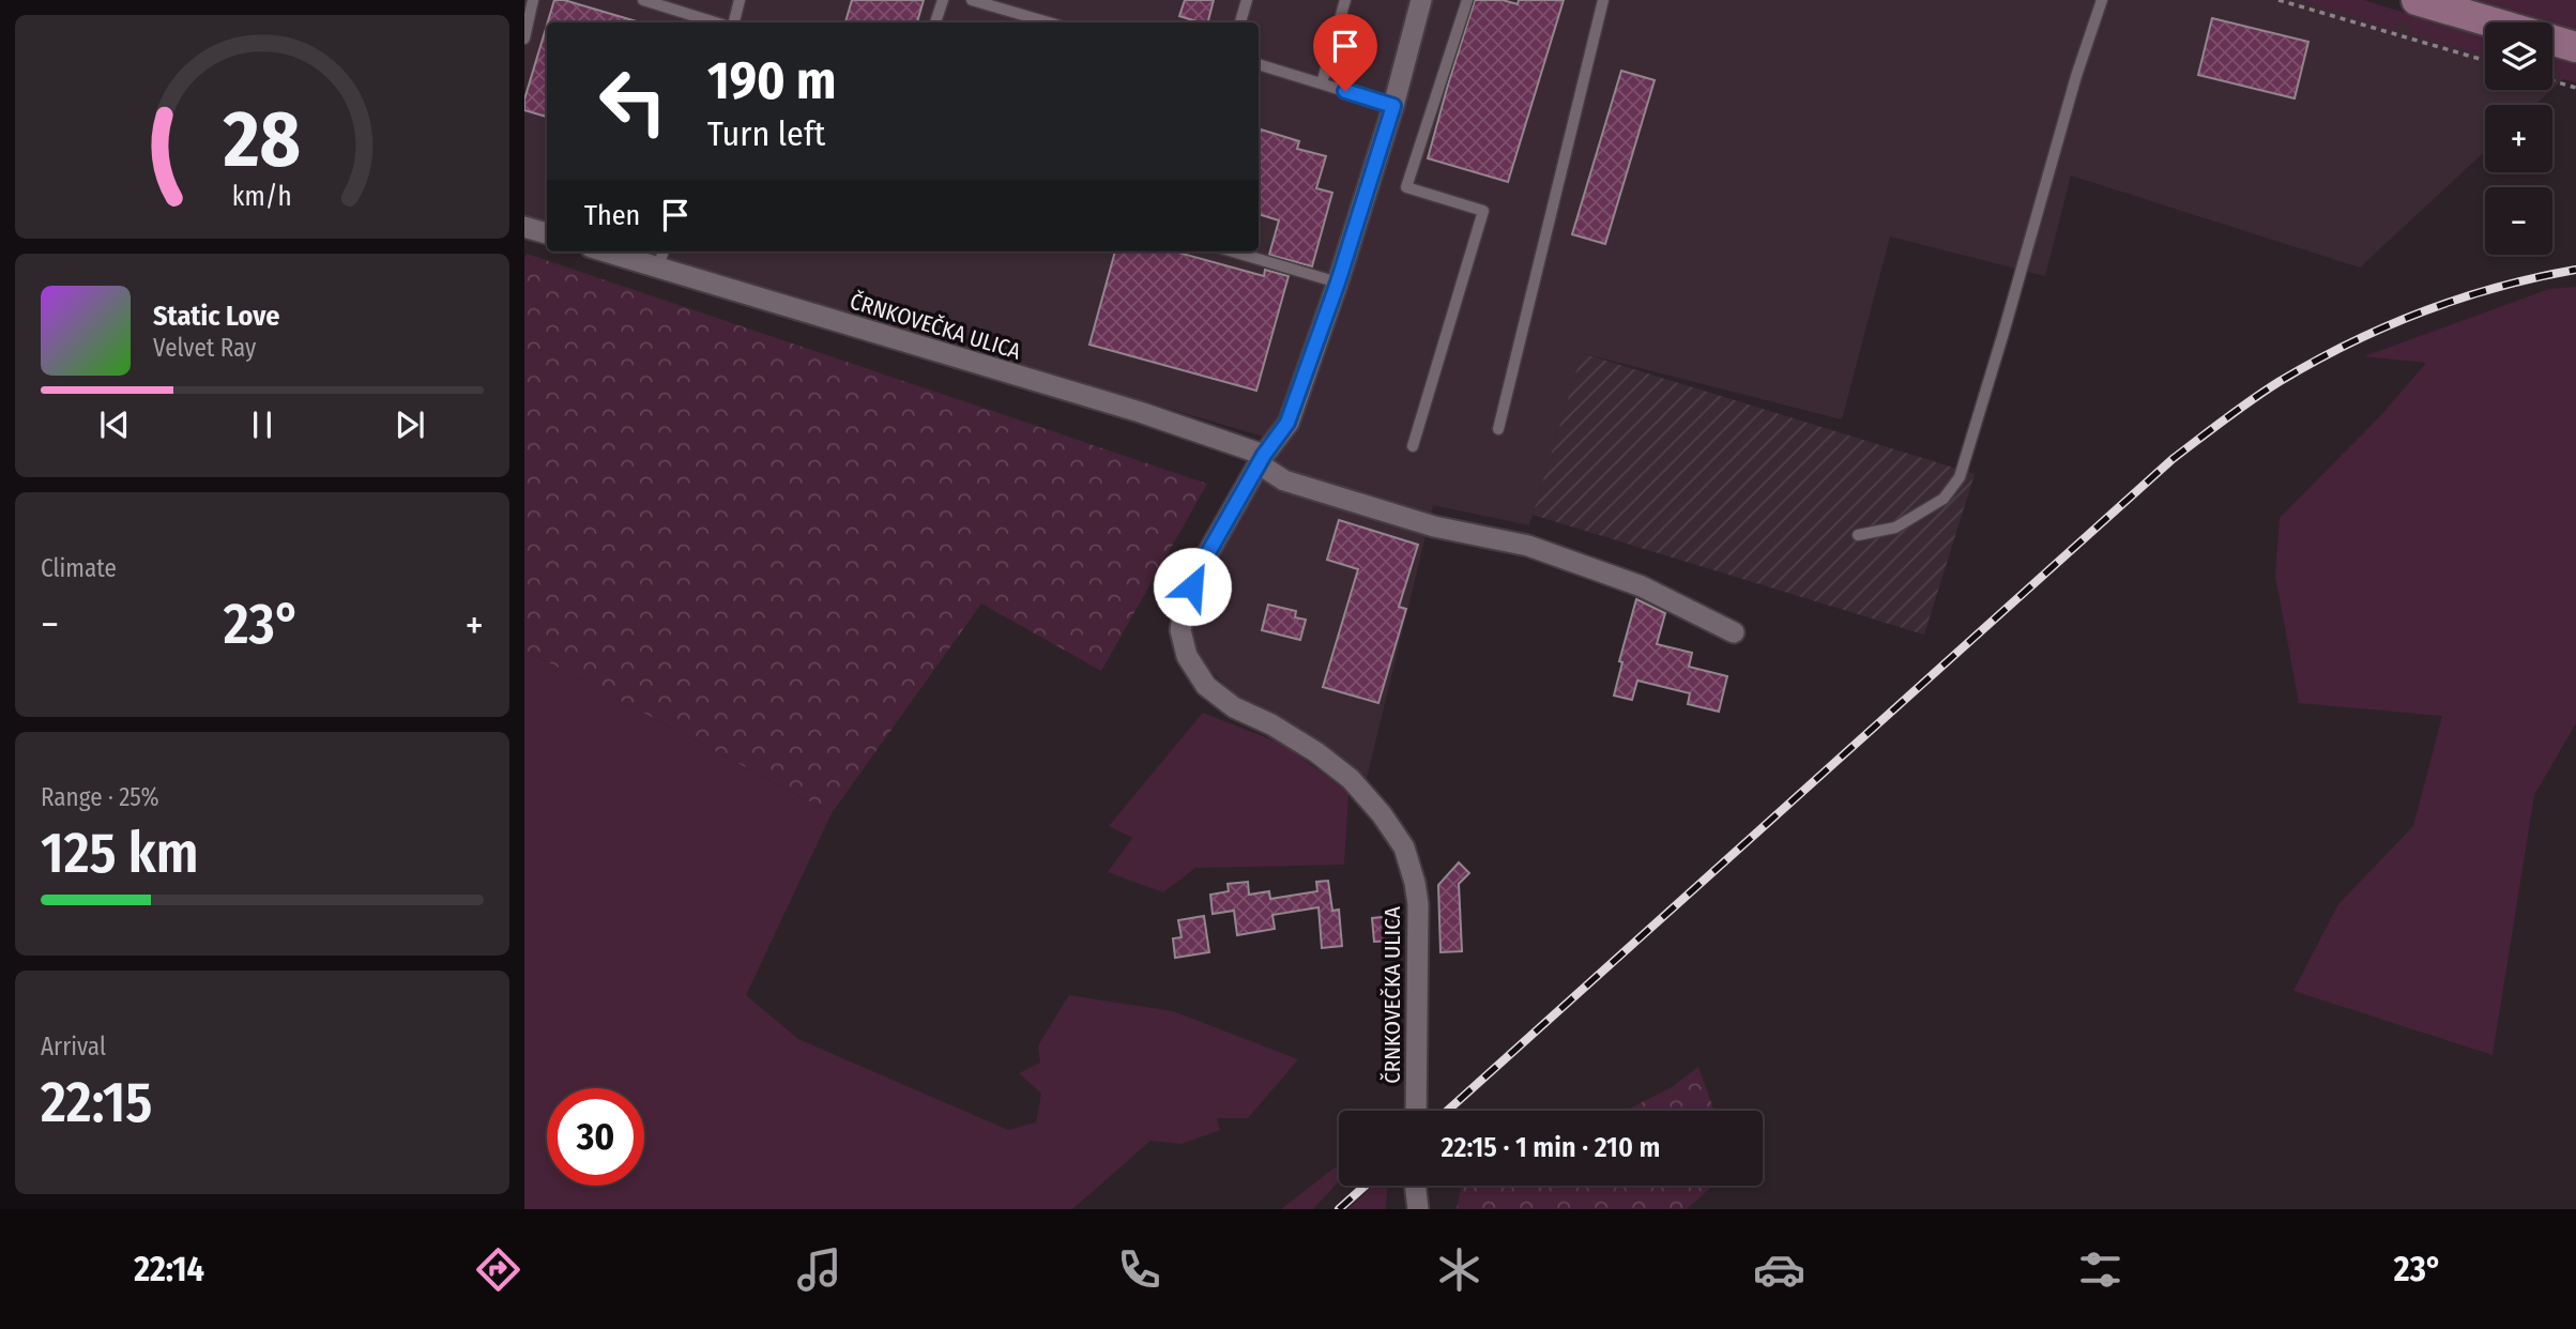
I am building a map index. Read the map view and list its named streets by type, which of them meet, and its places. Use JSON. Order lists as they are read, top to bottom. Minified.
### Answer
{"streets":{"street":["ČRNKOVEČKA ULICA"]},"page":{"map_buttons":["+","−"],"turn":["190 m","Turn left"],"then":"Then","song":["Static Love","Velvet Ray"],"tile":["Climate",["Range · 25%","125 km"],["Arrival","22:15"]],"heat":["−","23°","+"],"limit":"30","trip":"22:15 · 1 min · 210 m","tabs":["22:14","23°"],"gauge":["28","km/h"]}}
